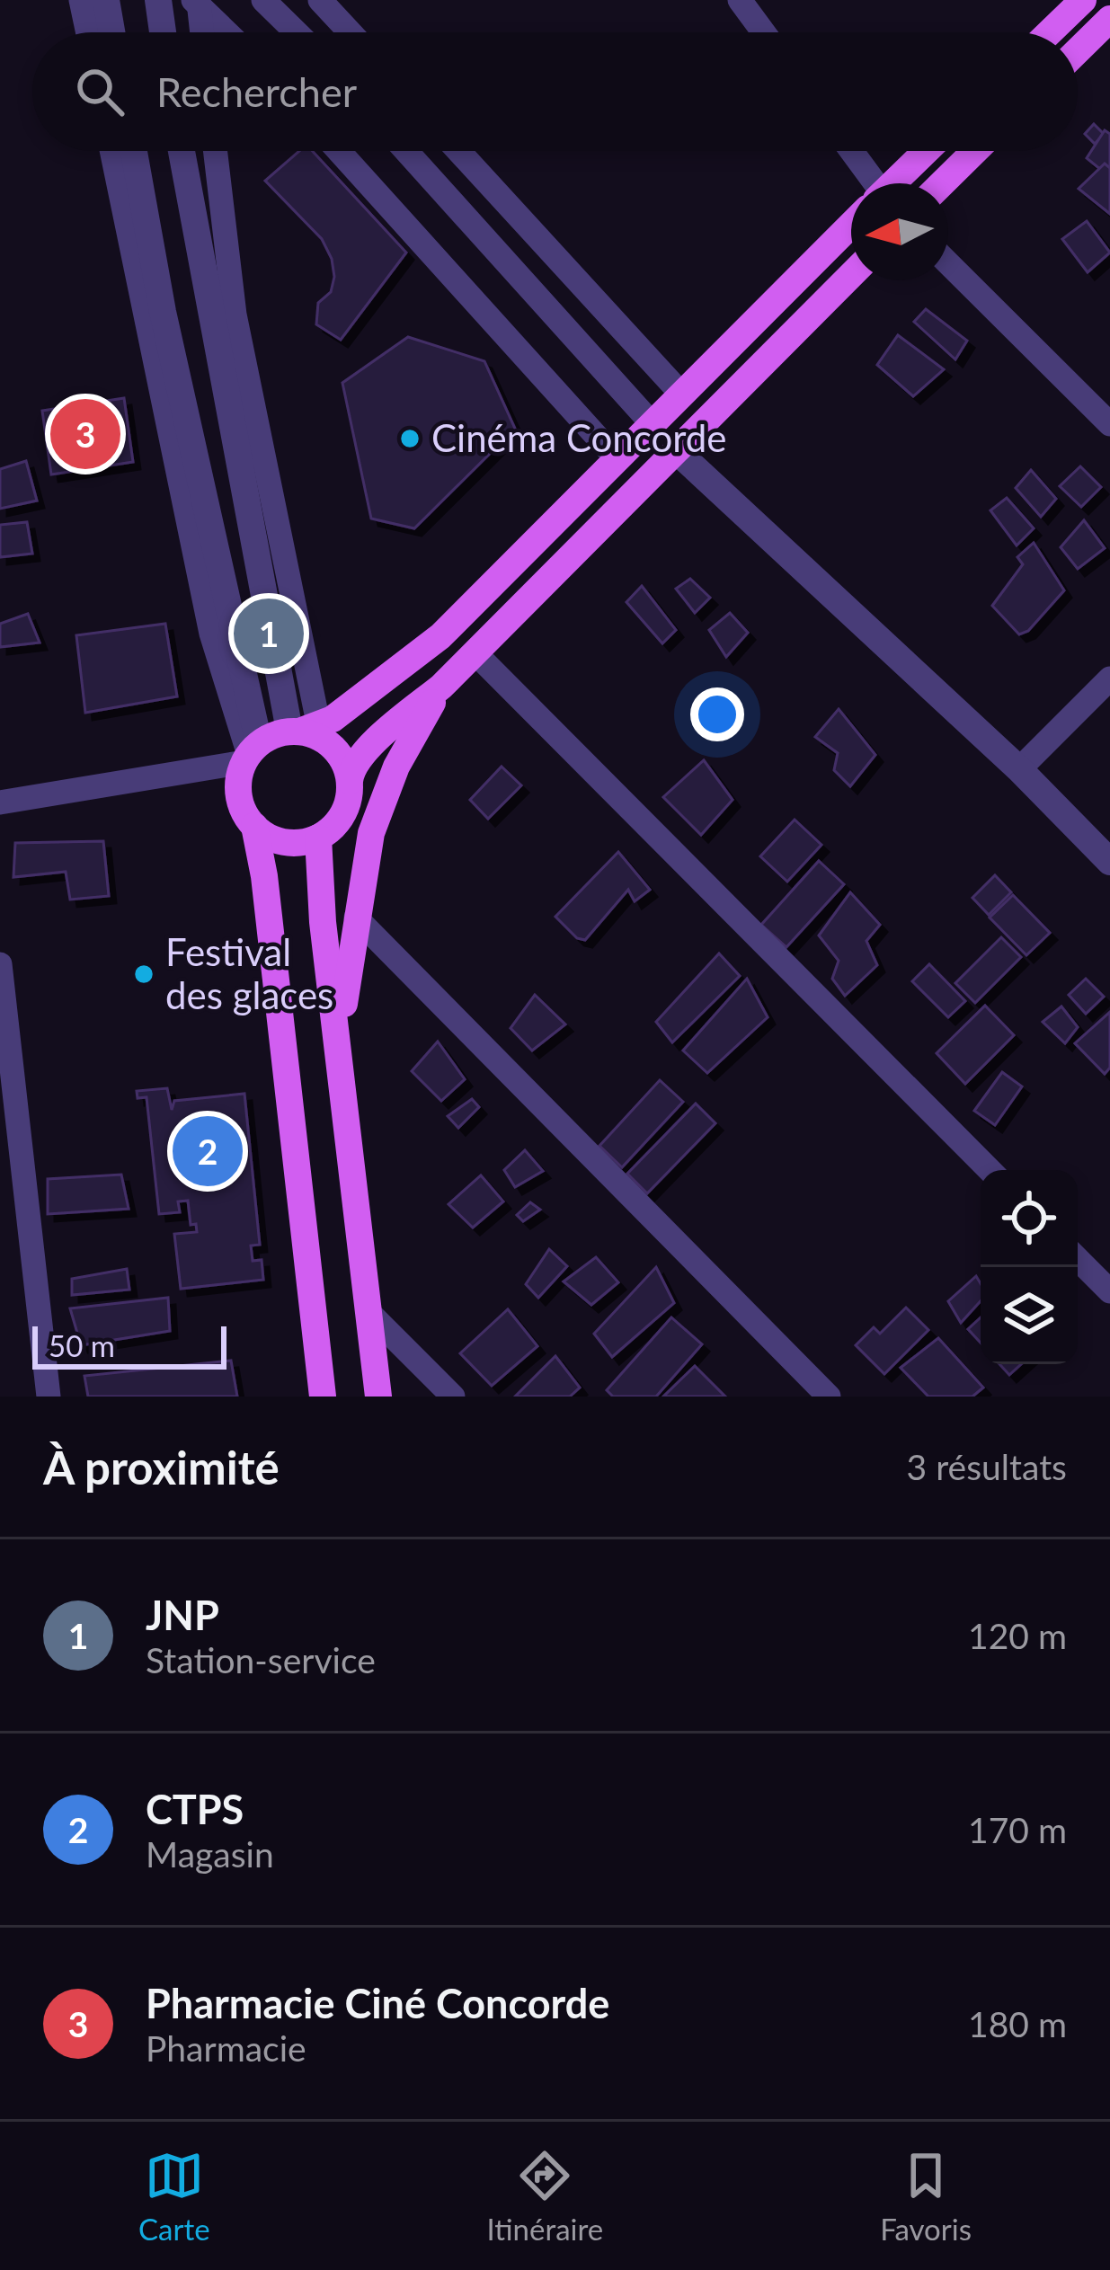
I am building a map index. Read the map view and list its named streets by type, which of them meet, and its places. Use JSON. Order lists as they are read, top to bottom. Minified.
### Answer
{"places":["Cinéma Concorde","Festival des glaces"],"scale_bar":"50 m","north":"left","page":{"search":"Rechercher","pins":["3","1","2"],"scale":"50 m","heading":["À proximité","3 résultats"],"list":[{"mark":"1","name":"JNP","note":"Station-service","value":"120 m"},{"mark":"2","name":"CTPS","note":"Magasin","value":"170 m"},{"mark":"3","name":"Pharmacie Ciné Concorde","note":"Pharmacie","value":"180 m"}],"nav":["Carte","Itinéraire","Favoris"]}}
